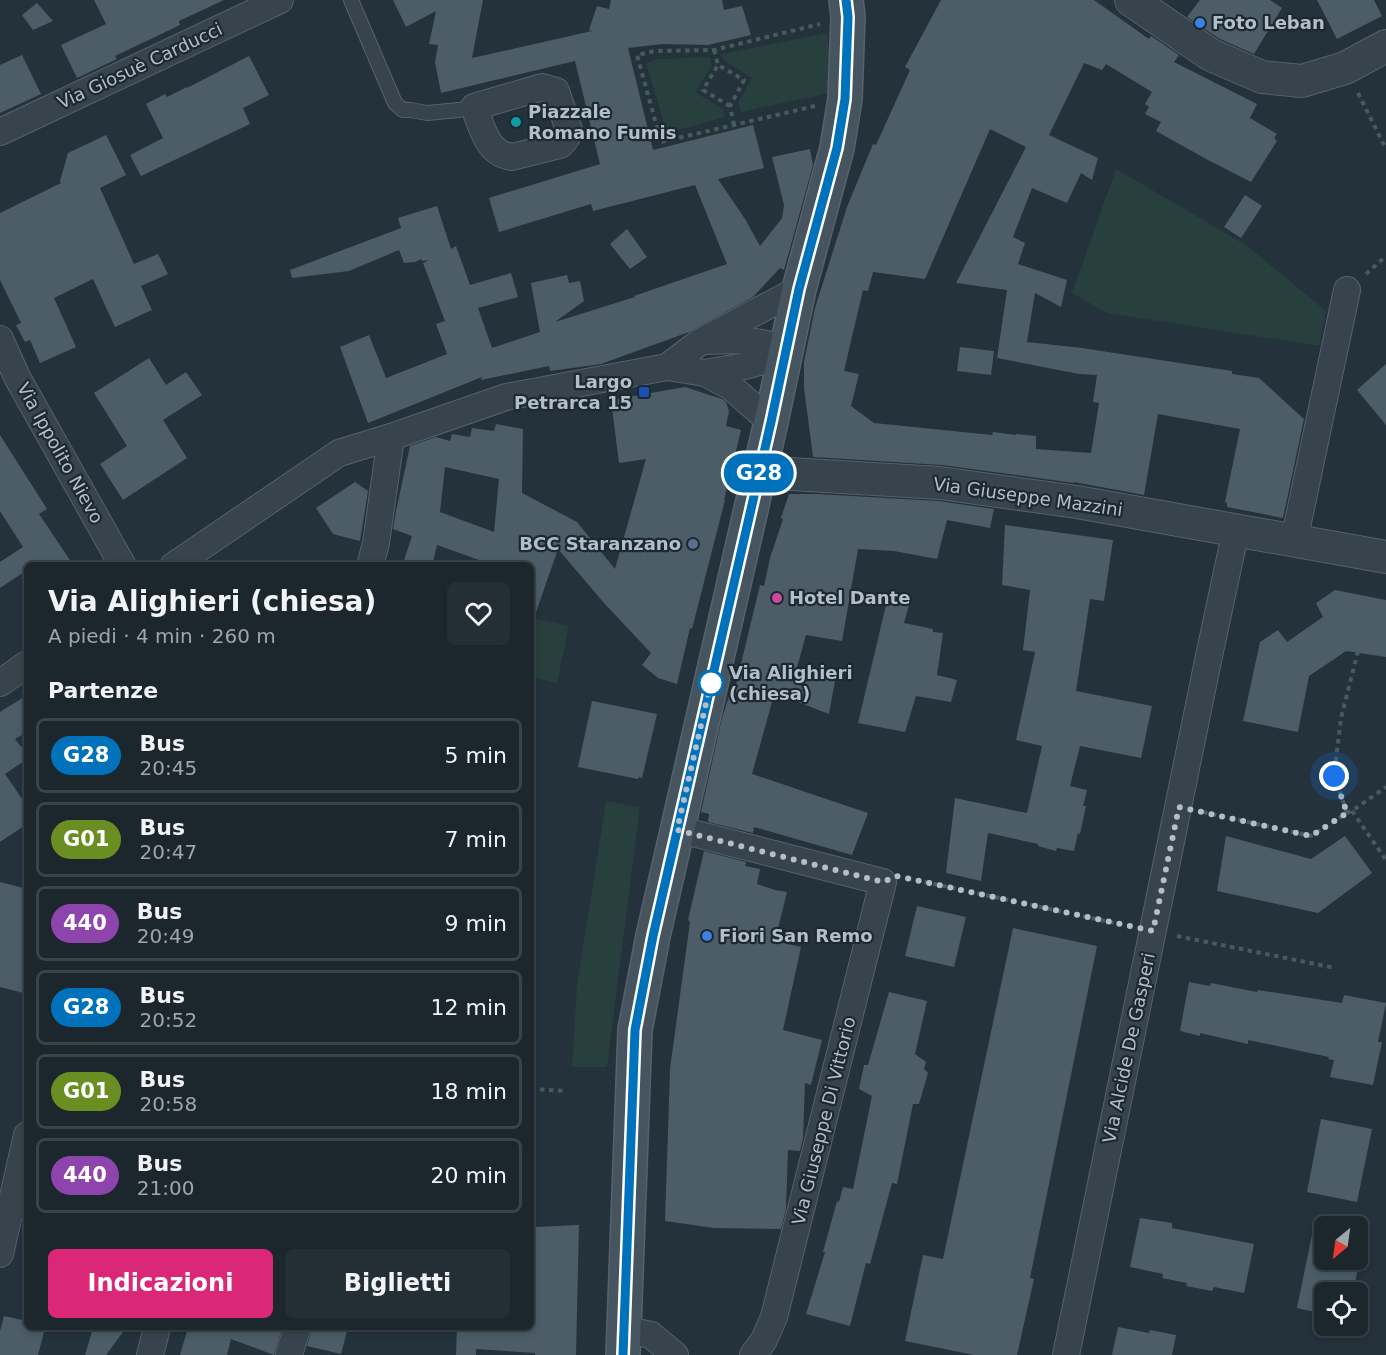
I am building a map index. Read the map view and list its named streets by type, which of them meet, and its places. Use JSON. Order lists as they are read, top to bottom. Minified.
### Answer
{"streets":{"street":["Via Giosuè Carducci","Via Ippolito Nievo","Via Giuseppe Mazzini","Via Alcide De Gasperi","Via Giuseppe Di Vittorio"]},"crossings":[["Via Giuseppe Mazzini","Via Alcide De Gasperi"]],"places":{"other":["Foto Leban","Piazzale Romano Fumis","BCC Staranzano","Hotel Dante","Via Alighieri (chiesa)","Fiori San Remo"],"transit":["Largo Petrarca 15"]},"lines":["bus line G28"],"north":"bottom left","page":{"on_map":"G28","heading":[["Via Alighieri (chiesa)","A piedi · 4 min · 260 m"],"Partenze"],"list":[{"mark":"G28","name":"Bus","note":"20:45","value":"5 min"},{"mark":"G01","name":"Bus","note":"20:47","value":"7 min"},{"mark":"440","name":"Bus","note":"20:49","value":"9 min"},{"mark":"G28","name":"Bus","note":"20:52","value":"12 min"},{"mark":"G01","name":"Bus","note":"20:58","value":"18 min"},{"mark":"440","name":"Bus","note":"21:00","value":"20 min"}],"buttons":["Indicazioni","Biglietti"]}}
